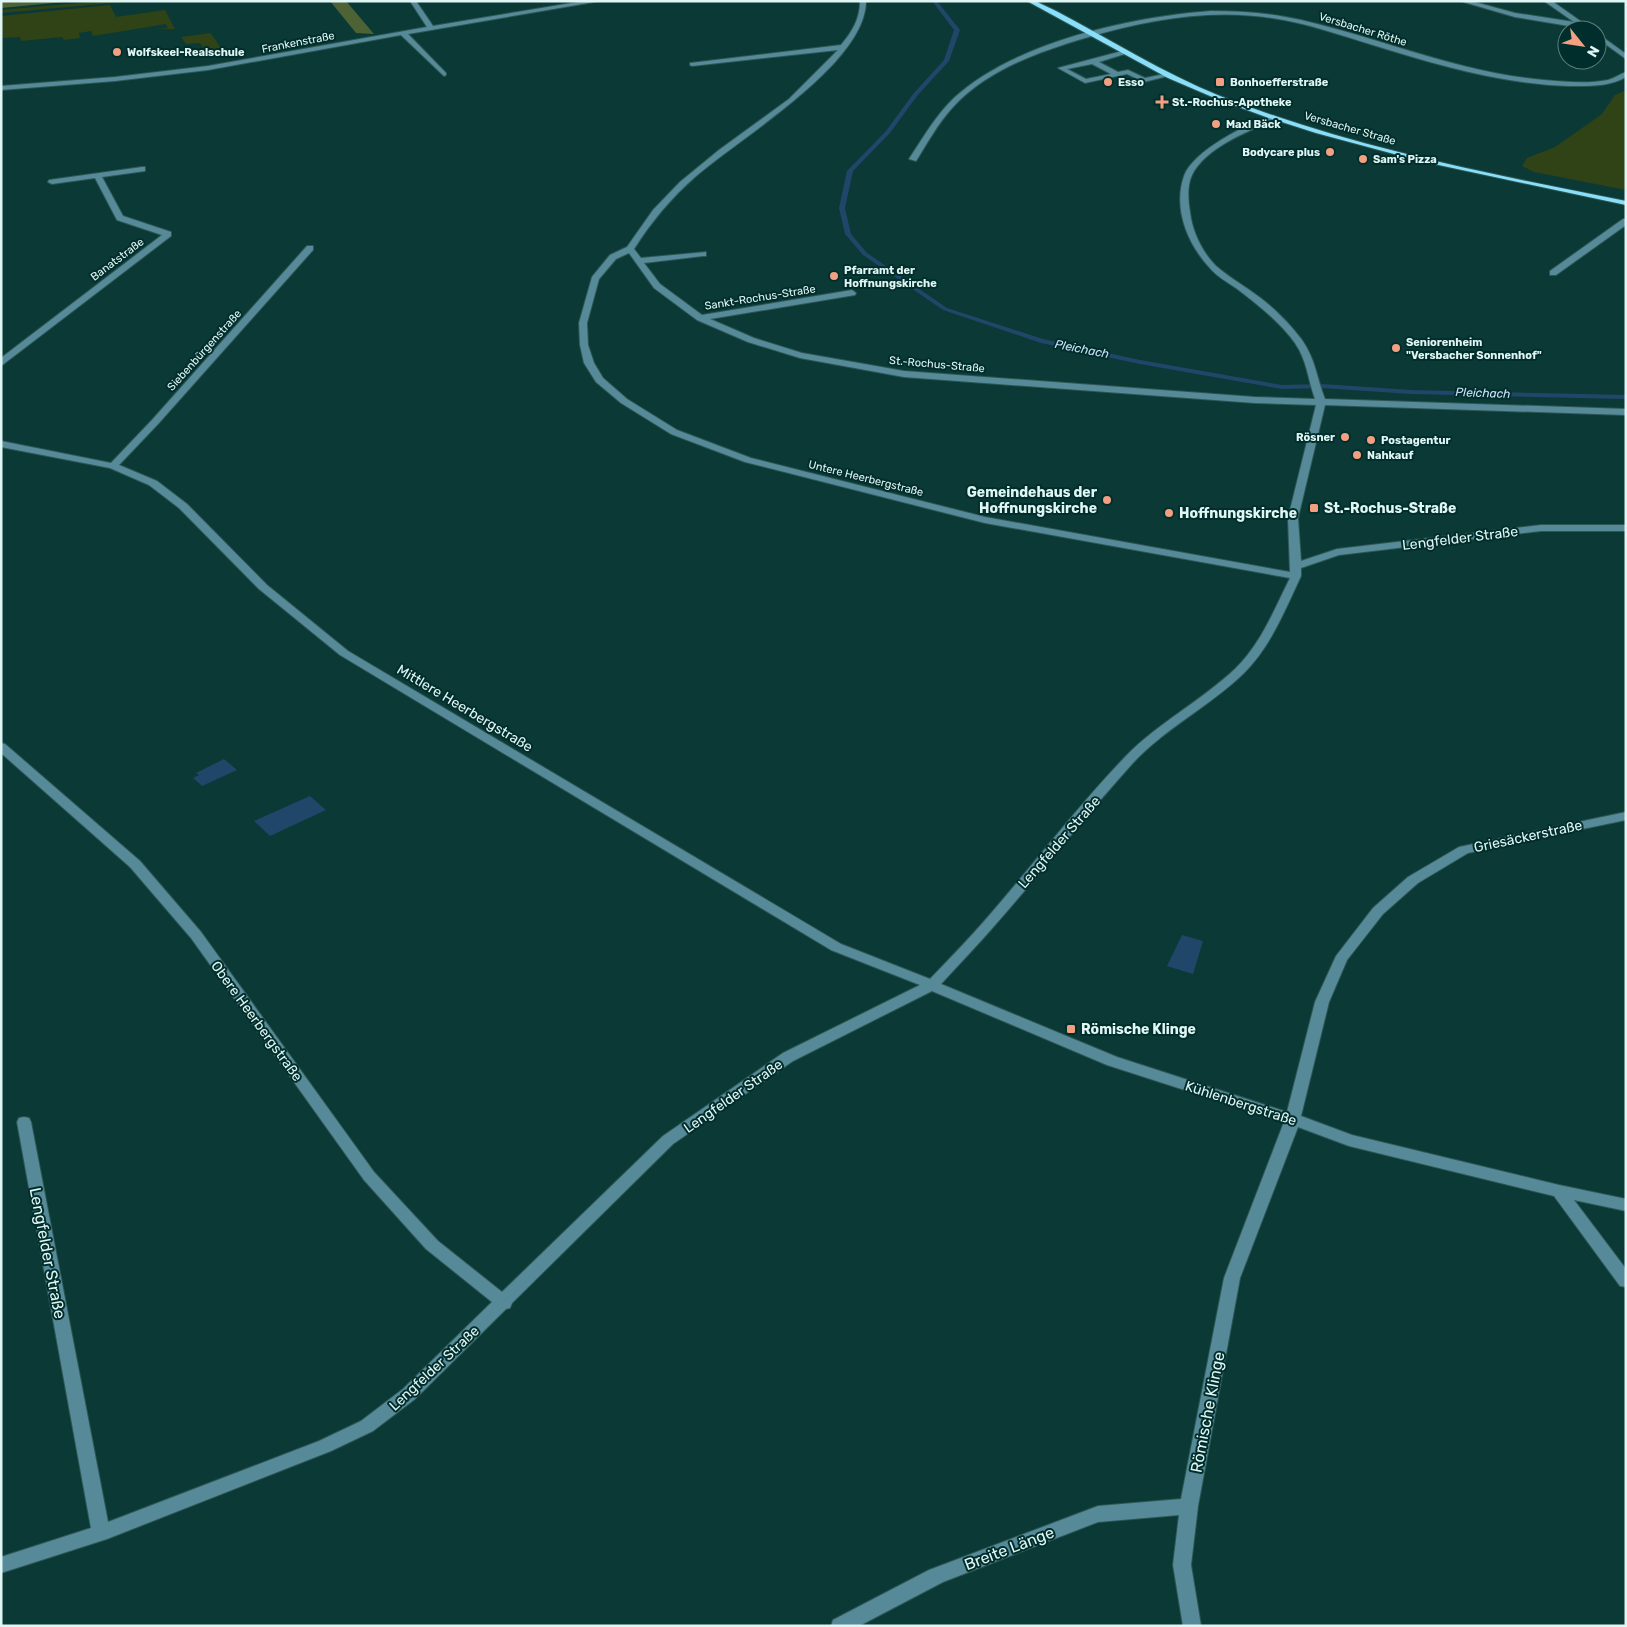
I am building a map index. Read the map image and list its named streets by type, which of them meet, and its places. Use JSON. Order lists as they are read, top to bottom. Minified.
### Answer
{"streets":{"main road":["Versbacher Straße"],"street":["Versbacher Röthe","Frankenstraße","Banatstraße","Sankt-Rochus-Straße","Siebenbürgenstraße","St.-Rochus-Straße","Untere Heerbergstraße","Lengfelder Straße","Mittlere Heerbergstraße","Griesäckerstraße","Obere Heerbergstraße","Kühlenbergstraße","Römische Klinge","Breite Länge"]},"crossings":[["Versbacher Röthe","Versbacher Straße"],["Sankt-Rochus-Straße","St.-Rochus-Straße"],["Siebenbürgenstraße","Mittlere Heerbergstraße"],["St.-Rochus-Straße","Untere Heerbergstraße"],["Untere Heerbergstraße","Lengfelder Straße"],["Lengfelder Straße","Mittlere Heerbergstraße"],["Lengfelder Straße","Obere Heerbergstraße"],["Lengfelder Straße","Kühlenbergstraße"],["Mittlere Heerbergstraße","Kühlenbergstraße"],["Griesäckerstraße","Kühlenbergstraße"],["Griesäckerstraße","Römische Klinge"],["Kühlenbergstraße","Römische Klinge"],["Römische Klinge","Breite Länge"]],"water":["Pleichach"],"places":{"other":["Wolfskeel-Realschule","Esso","Maxl Bäck","Bodycare plus","Sam's Pizza","Pfarramt der Hoffnungskirche","Seniorenheim \"Versbacher Sonnenhof\"","Rösner","Postagentur","Nahkauf","Gemeindehaus der Hoffnungskirche","Hoffnungskirche"],"transit":["Bonhoefferstraße","St.-Rochus-Straße","Römische Klinge"],"health":["St.-Rochus-Apotheke"]},"north":"bottom right"}
